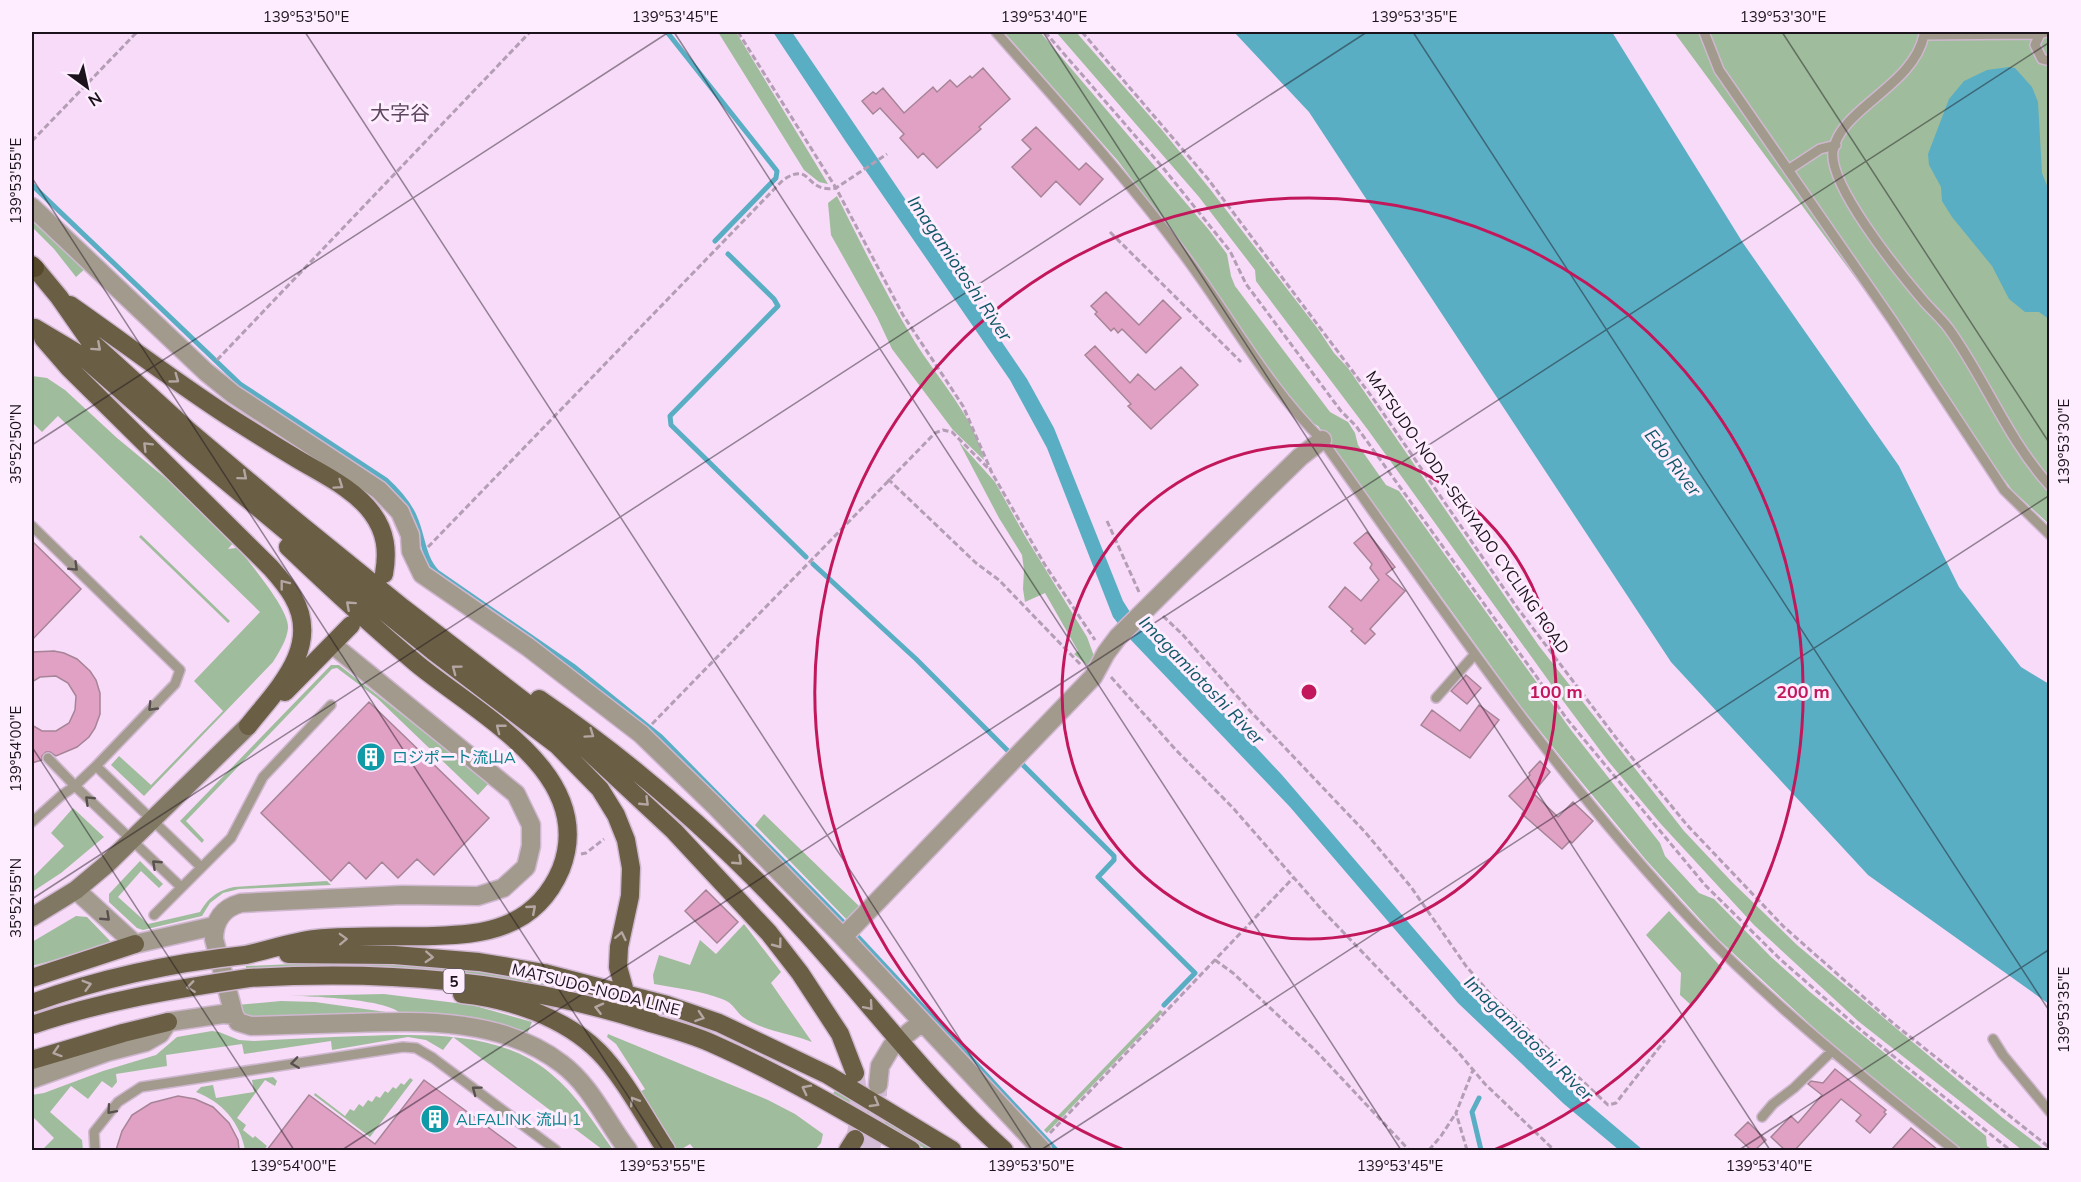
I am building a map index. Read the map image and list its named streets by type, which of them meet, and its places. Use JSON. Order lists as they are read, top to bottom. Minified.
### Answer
{"streets":{"main road":["5","MATSUDO-NODA LINE"],"path":["MATSUDO-NODA-SEKIYADO CYCLING ROAD"]},"districts":["大字谷"],"water":["Imagamiotoshi River","Edo River"],"places":{"building":["ロジポート流山A","ALFALINK 流山 1"]},"north":"bottom right","coordinates":["139°53'50\"E","139°53'45\"E","139°53'40\"E","139°53'35\"E","139°53'30\"E","139°53'55\"E","35°52'50\"N","139°54'00\"E","35°52'55\"N"],"rings":["100 m","200 m"]}
